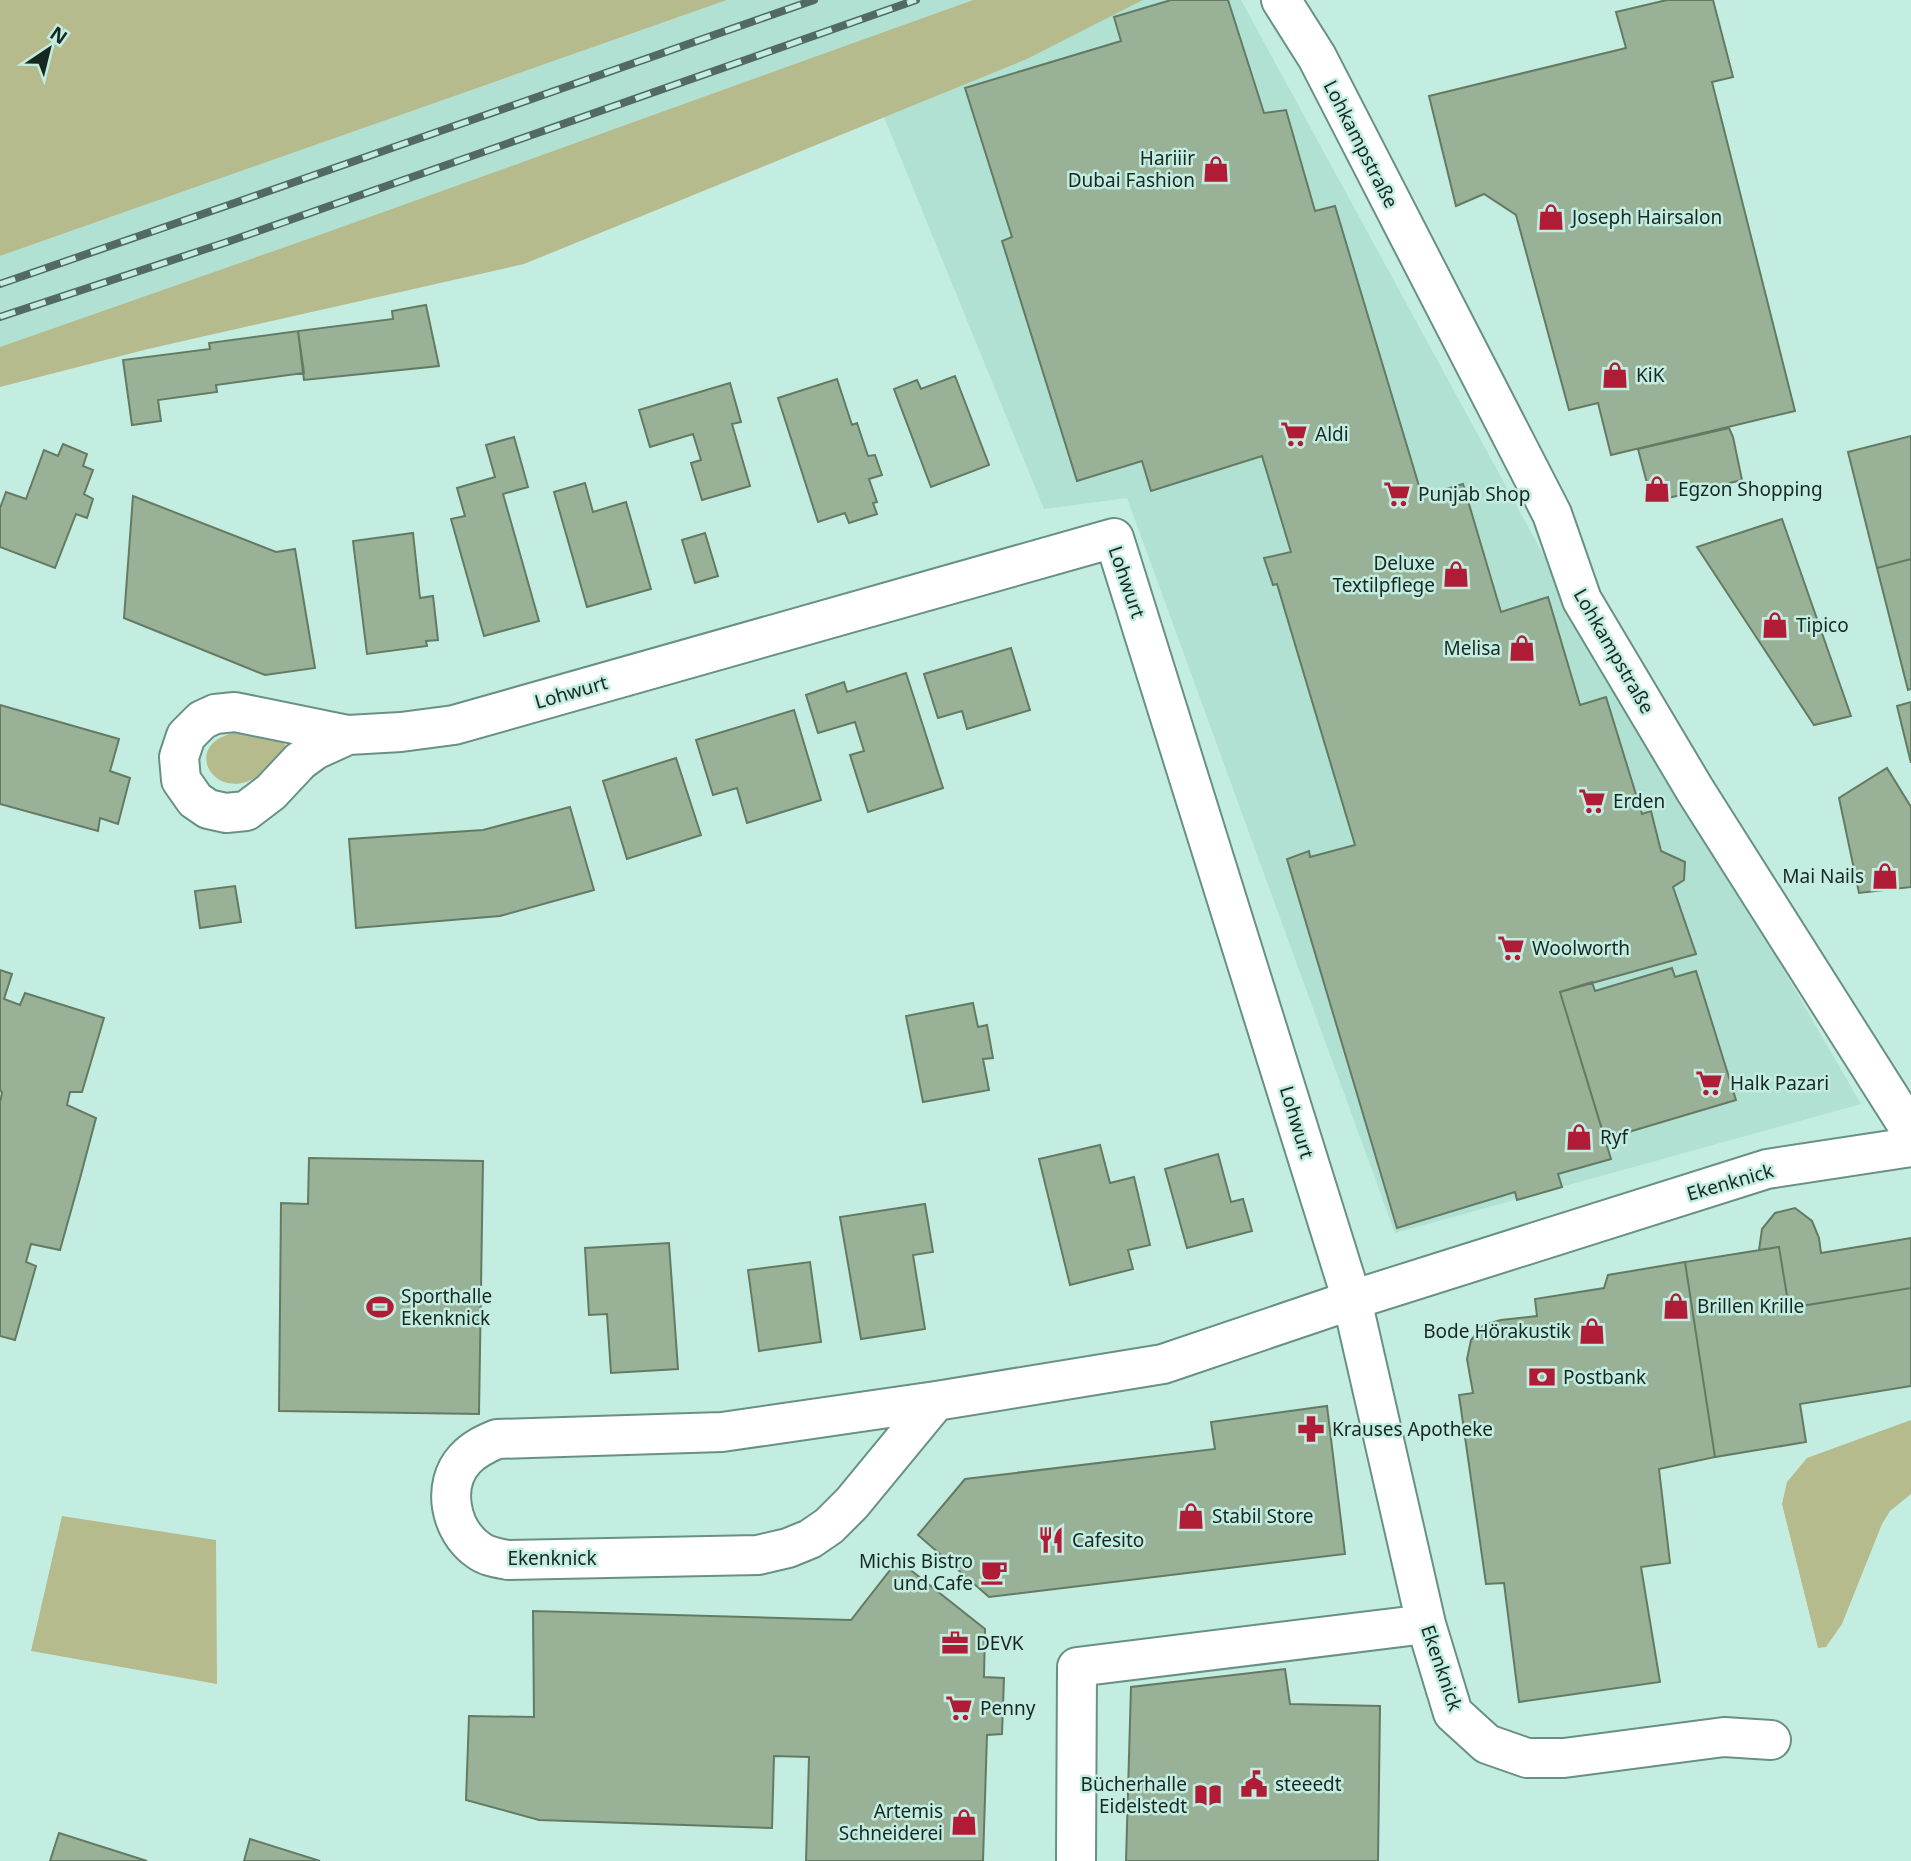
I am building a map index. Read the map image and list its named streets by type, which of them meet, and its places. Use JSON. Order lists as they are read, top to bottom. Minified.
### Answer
{"streets":{"street":["Lohkampstraße","Lohwurt","Ekenknick"]},"crossings":[["Lohwurt","Ekenknick"]],"places":{"shop":["Hariiir Dubai Fashion","Joseph Hairsalon","KiK","Egzon Shopping","Deluxe Textilpflege","Tipico","Melisa","Mai Nails","Ryf","Brillen Krille","Bode Hörakustik","Stabil Store","Artemis Schneiderei"],"supermarket":["Aldi","Punjab Shop","Erden","Woolworth","Halk Pazari","Penny"],"sports":["Sporthalle Ekenknick"],"bank":["Postbank"],"pharmacy":["Krauses Apotheke"],"restaurant":["Cafesito"],"cafe":["Michis Bistro und Cafe"],"office":["DEVK"],"public building":["steeedt"],"library":["Bücherhalle Eidelstedt"]},"north":"top right"}
